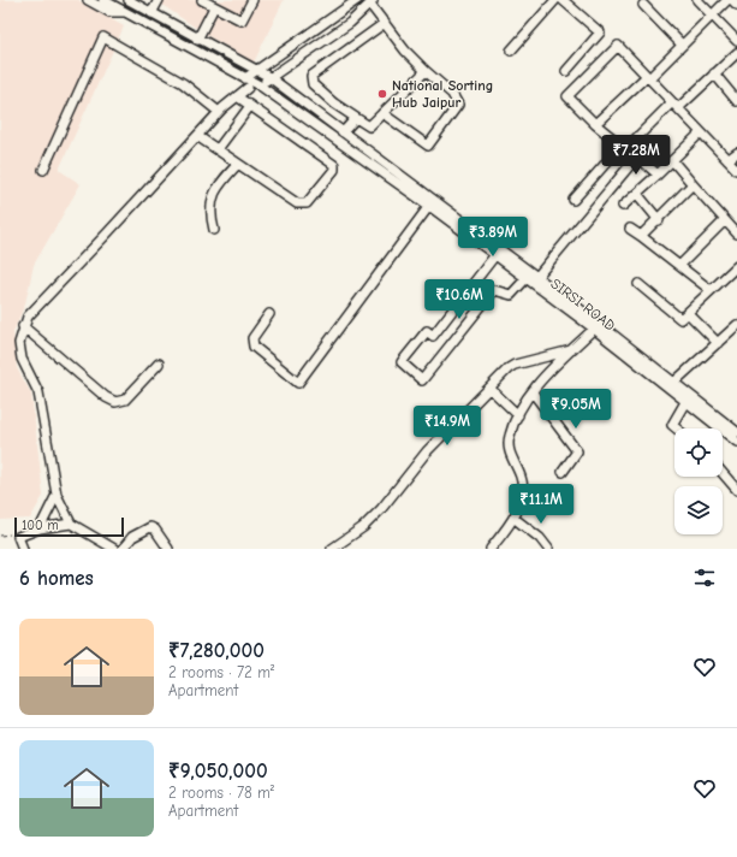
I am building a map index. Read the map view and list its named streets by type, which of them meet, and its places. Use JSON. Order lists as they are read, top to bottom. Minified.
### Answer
{"streets":{"street":["SIRSI ROAD"]},"places":["National Sorting Hub Jaipur"],"scale_bar":"100 m","page":{"price":["₹7.28M","₹3.89M","₹10.6M","₹9.05M","₹14.9M","₹11.1M"],"scale":"100 m","heading":"6 homes","list":[{"name":"₹7,280,000","note":"2 rooms · 72 m² · Apartment"},{"name":"₹9,050,000","note":"2 rooms · 78 m² · Apartment"}]}}
